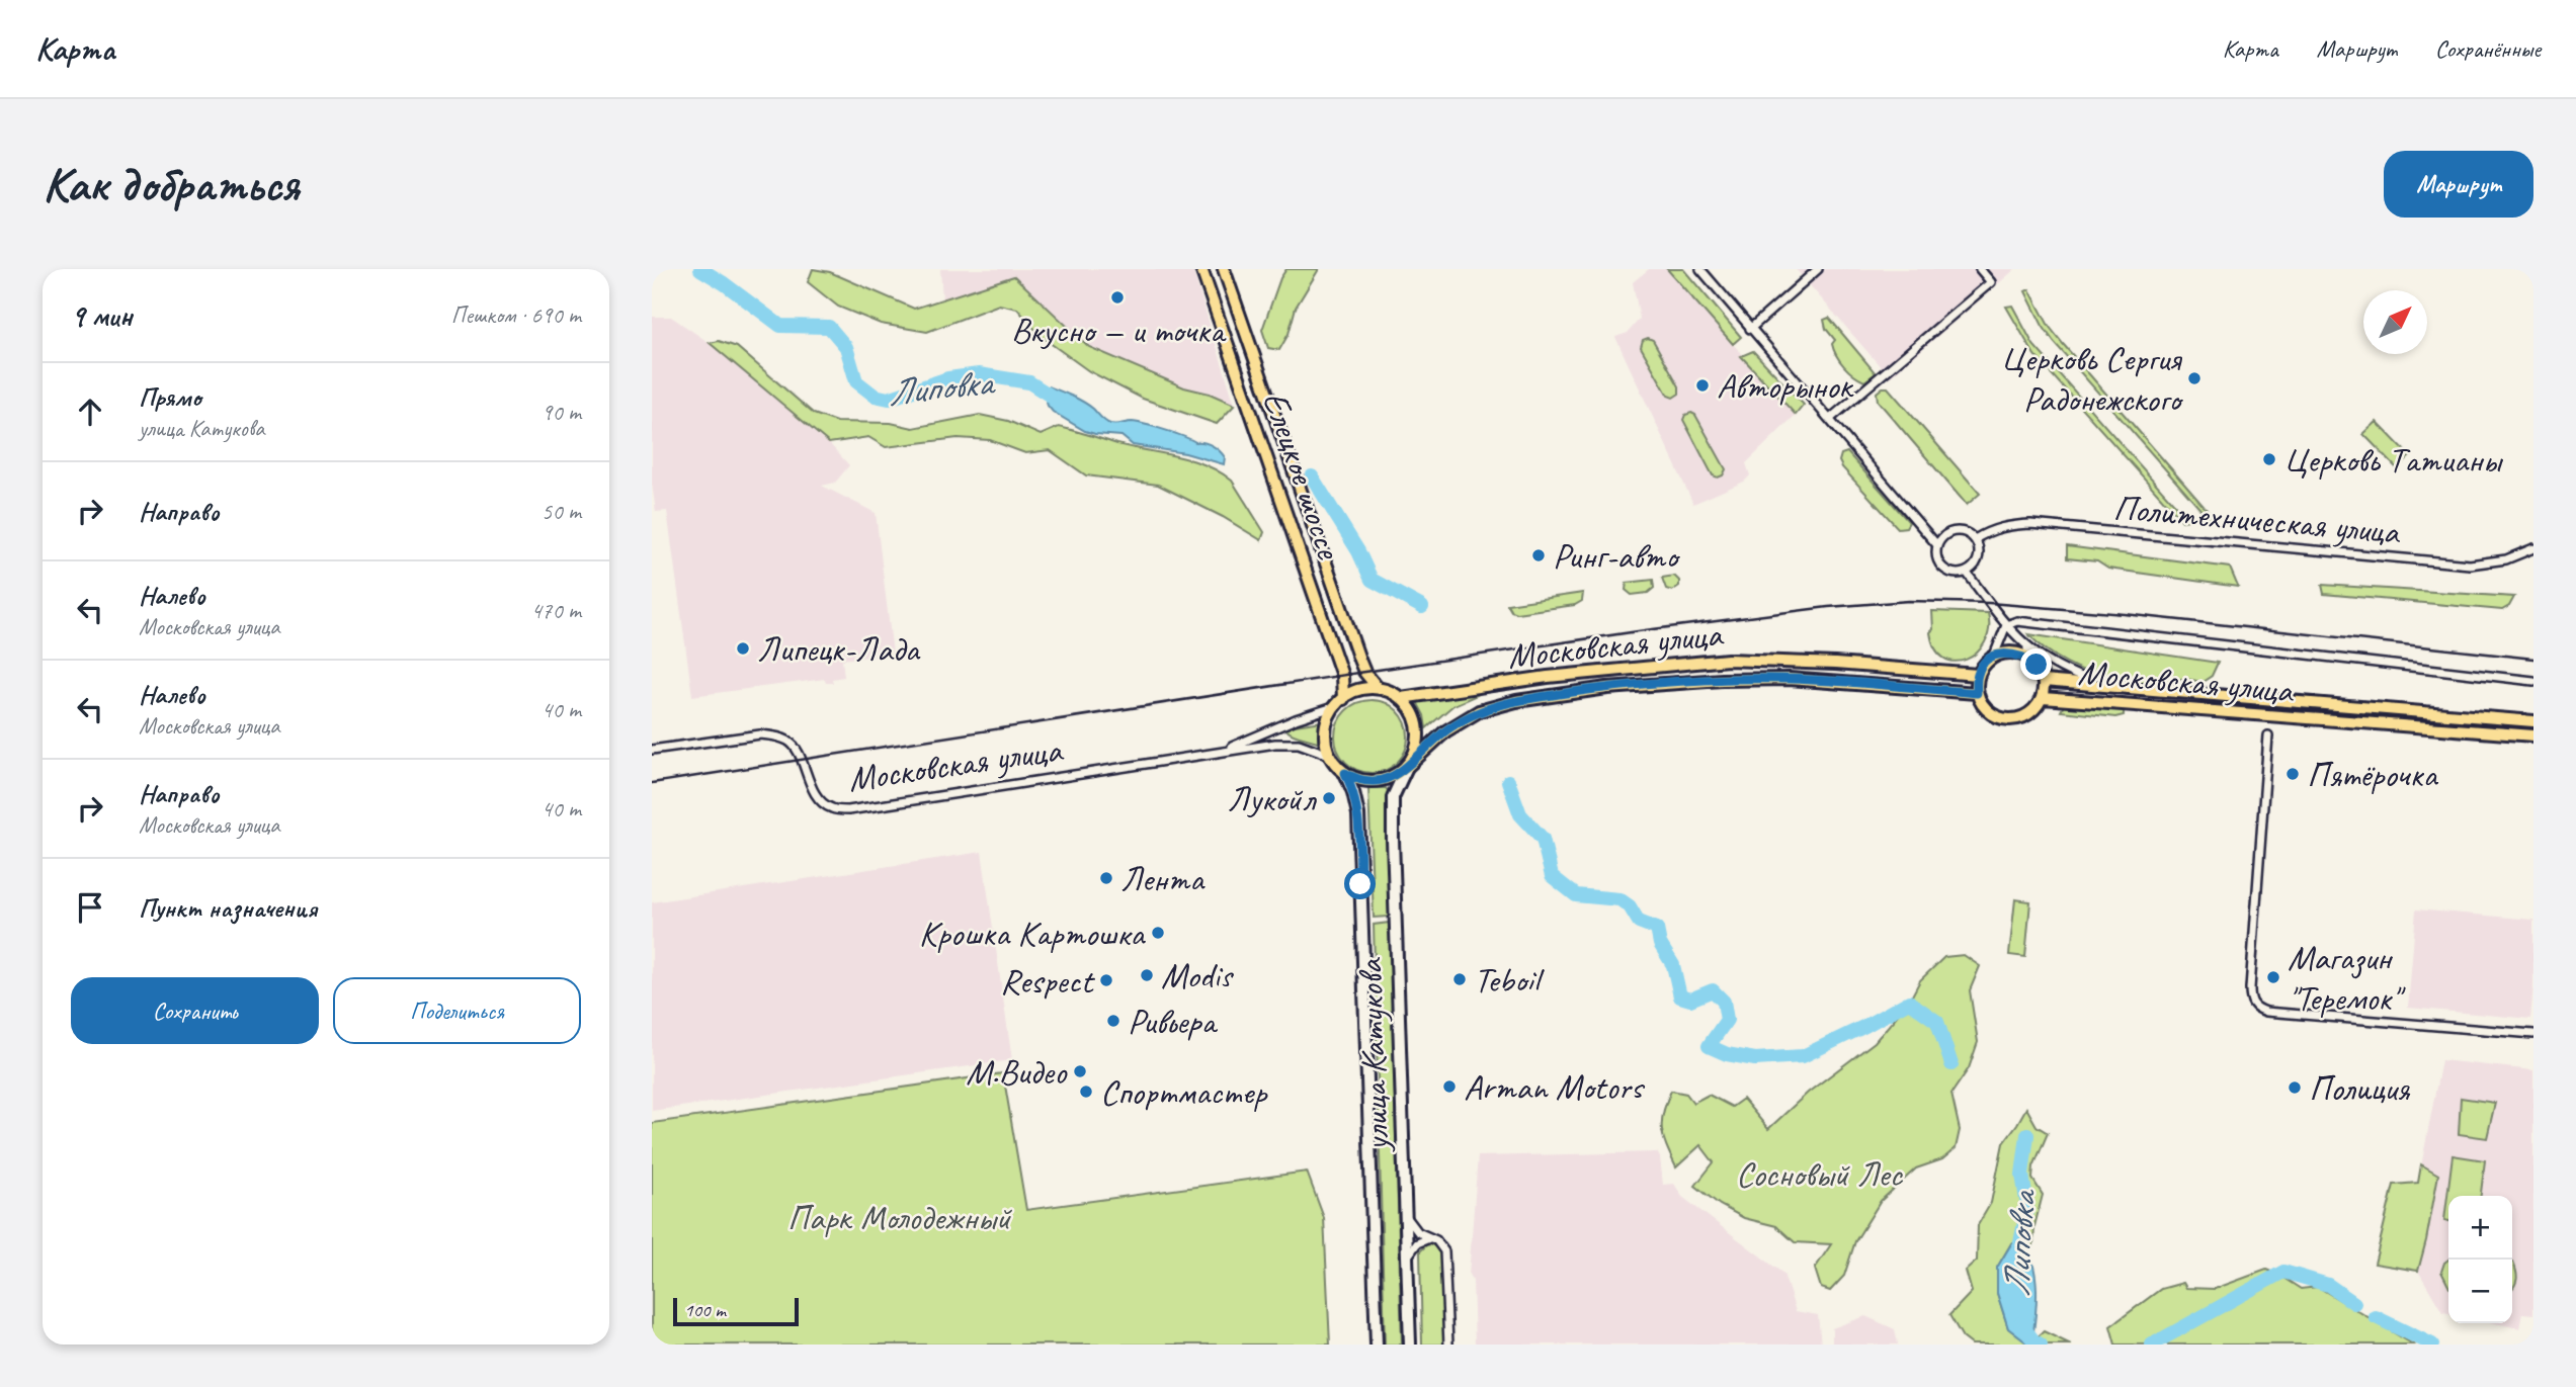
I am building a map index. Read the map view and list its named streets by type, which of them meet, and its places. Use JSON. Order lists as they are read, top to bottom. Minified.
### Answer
{"streets":{"main road":["Елецкое шоссе","Московская улица","улица Катукова"],"street":["Политехническая улица"]},"crossings":[["Елецкое шоссе","Московская улица"],["Елецкое шоссе","улица Катукова"],["Московская улица","улица Катукова"]],"water":["Липовка"],"parks":["Сосновый Лес","Парк Молодежный"],"places":["Вкусно — и точка","Церковь Сергия Радонежского","Авторынок","Церковь Татианы","Ринг-авто","Липецк-Лада","Пятёрочка","Лукойл","Лента","Крошка Картошка","Modis","Магазин \"Теремок\"","Teboil","Respect","Ривьера","М.Видео","Arman Motors","Полиция","Спортмастер"],"scale_bar":"100 m","north":"top right","page":{"header":"Карта","nav":["Карта","Маршрут","Сохранённые"],"buttons":["Маршрут",["Сохранить","Поделиться"]],"title":"Как добраться","heading":["9 мин","Пешком · 690 m"],"list":[["Прямо","улица Катукова","90 m"],["Направо","50 m"],["Налево","Московская улица","470 m"],["Налево","Московская улица","40 m"],["Направо","Московская улица","40 m"],"Пункт назначения"],"map_buttons":["+","−"],"scale":"100 m"}}
